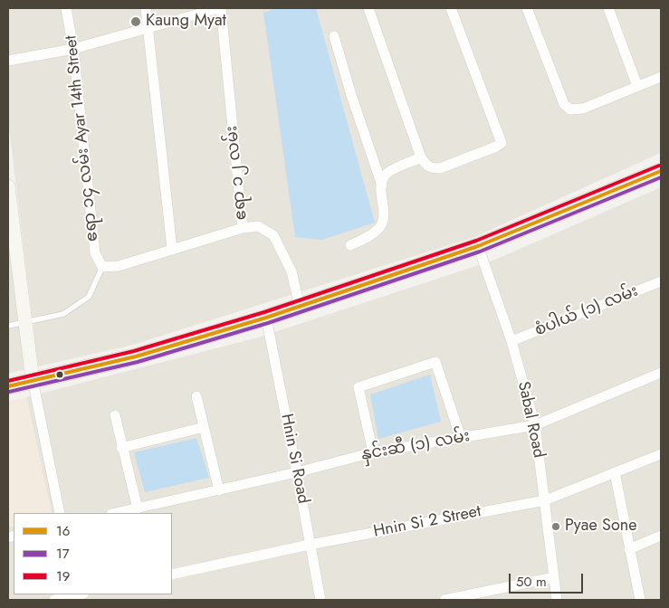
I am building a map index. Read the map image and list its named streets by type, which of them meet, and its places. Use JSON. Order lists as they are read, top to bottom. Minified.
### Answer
{"streets":{"street":["ဧရာ ၁၄ လမ်း Ayar 14th Street","ဧရာ ၁၂ လမ်း","စံပါယ် (၁) လမ်း","Sabal Road","နှင်းဆီ (၁) လမ်း","Hnin Si Road","Hnin Si 2 Street"]},"crossings":[["စံပါယ် (၁) လမ်း","Sabal Road"],["Sabal Road","နှင်းဆီ (၁) လမ်း"],["Sabal Road","Hnin Si 2 Street"],["နှင်းဆီ (၁) လမ်း","Hnin Si Road"],["Hnin Si Road","Hnin Si 2 Street"]],"places":["Kaung Myat","Pyae Sone"],"lines":["transit line 19","transit line 16","transit line 17"],"legend":["16","17","19"],"scale_bar":"50 m"}
